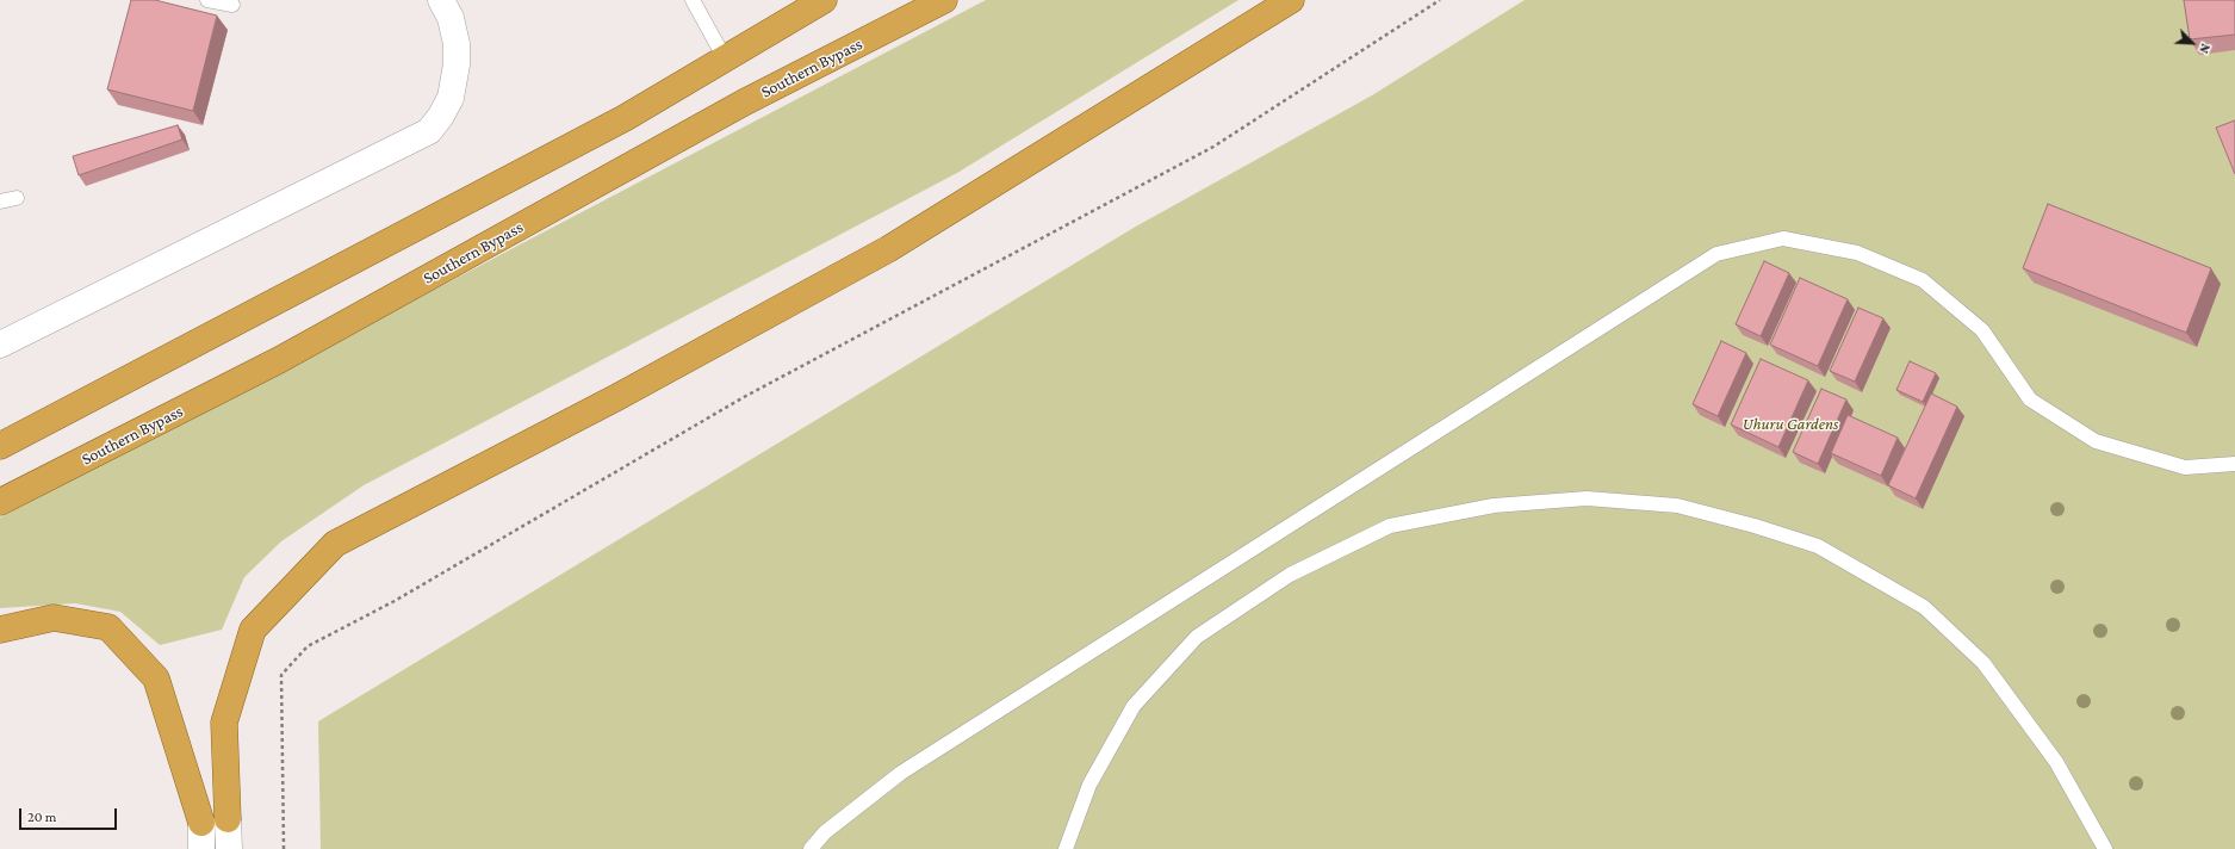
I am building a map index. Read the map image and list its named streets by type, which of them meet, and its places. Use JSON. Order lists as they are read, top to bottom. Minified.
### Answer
{"streets":{"highway":["Southern Bypass"]},"parks":["Uhuru Gardens"],"scale_bar":"20 m","north":"bottom right"}
